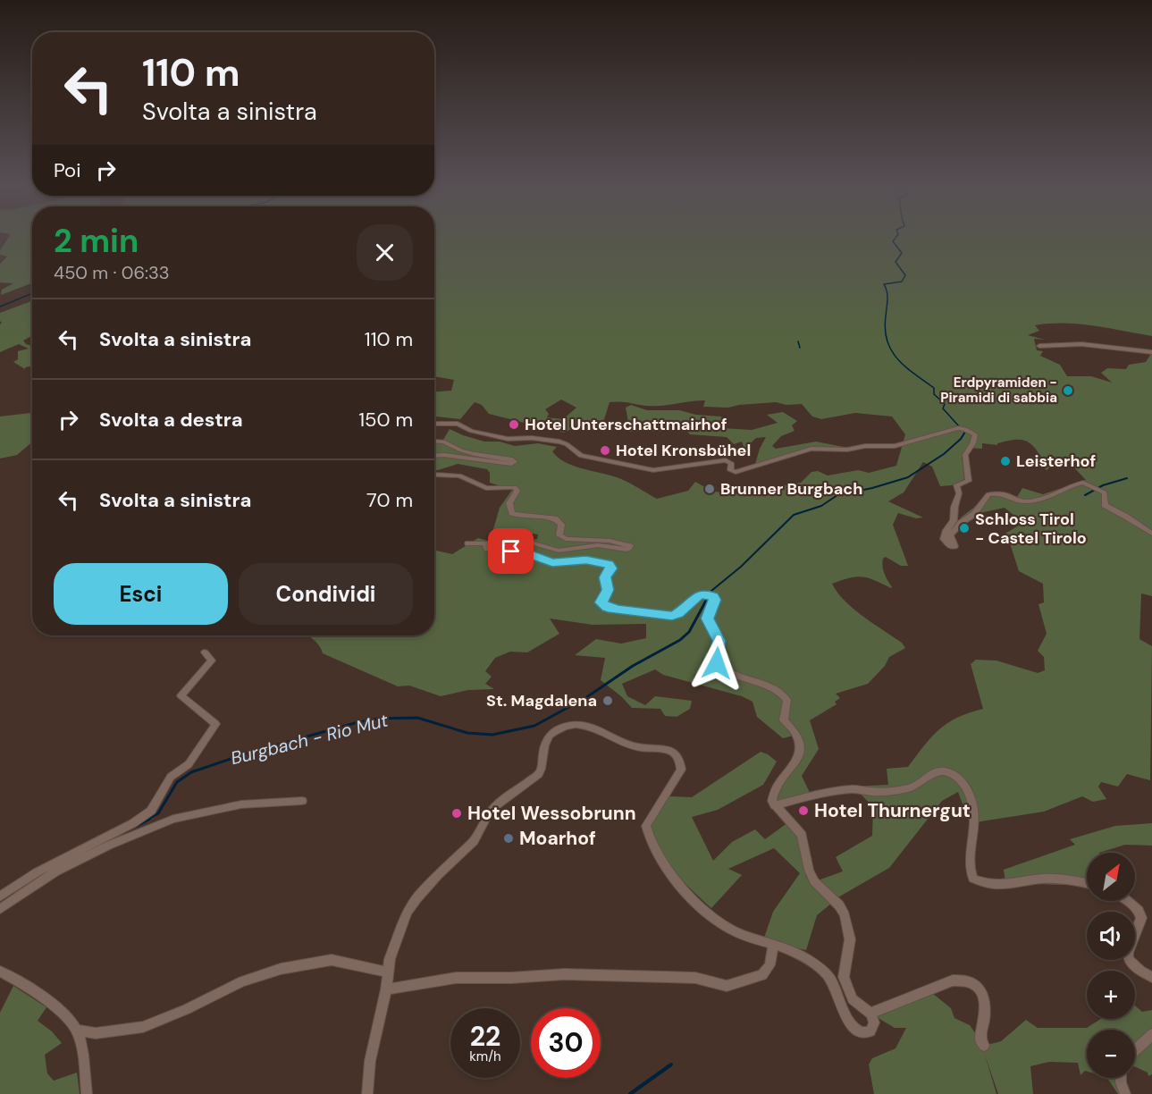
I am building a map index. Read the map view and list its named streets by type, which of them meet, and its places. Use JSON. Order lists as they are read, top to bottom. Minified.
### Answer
{"water":["Burgbach - Rio Mut"],"places":["Erdpyramiden - Piramidi di sabbia","Hotel Unterschattmairhof","Hotel Kronsbühel","Leisterhof","Brunner Burgbach","Schloss Tirol - Castel Tirolo","St. Magdalena","Hotel Thurnergut","Hotel Wessobrunn","Moarhof"],"north":"top right","page":{"turn":["110 m","Svolta a sinistra"],"then":"Poi","heading":["2 min","450 m · 06:33"],"list":[{"name":"Svolta a sinistra","value":"110 m"},{"name":"Svolta a destra","value":"150 m"},{"name":"Svolta a sinistra","value":"70 m"}],"buttons":["Esci","Condividi"],"map_buttons":["+","−"],"speed":"22 km/h","limit":"30"}}
